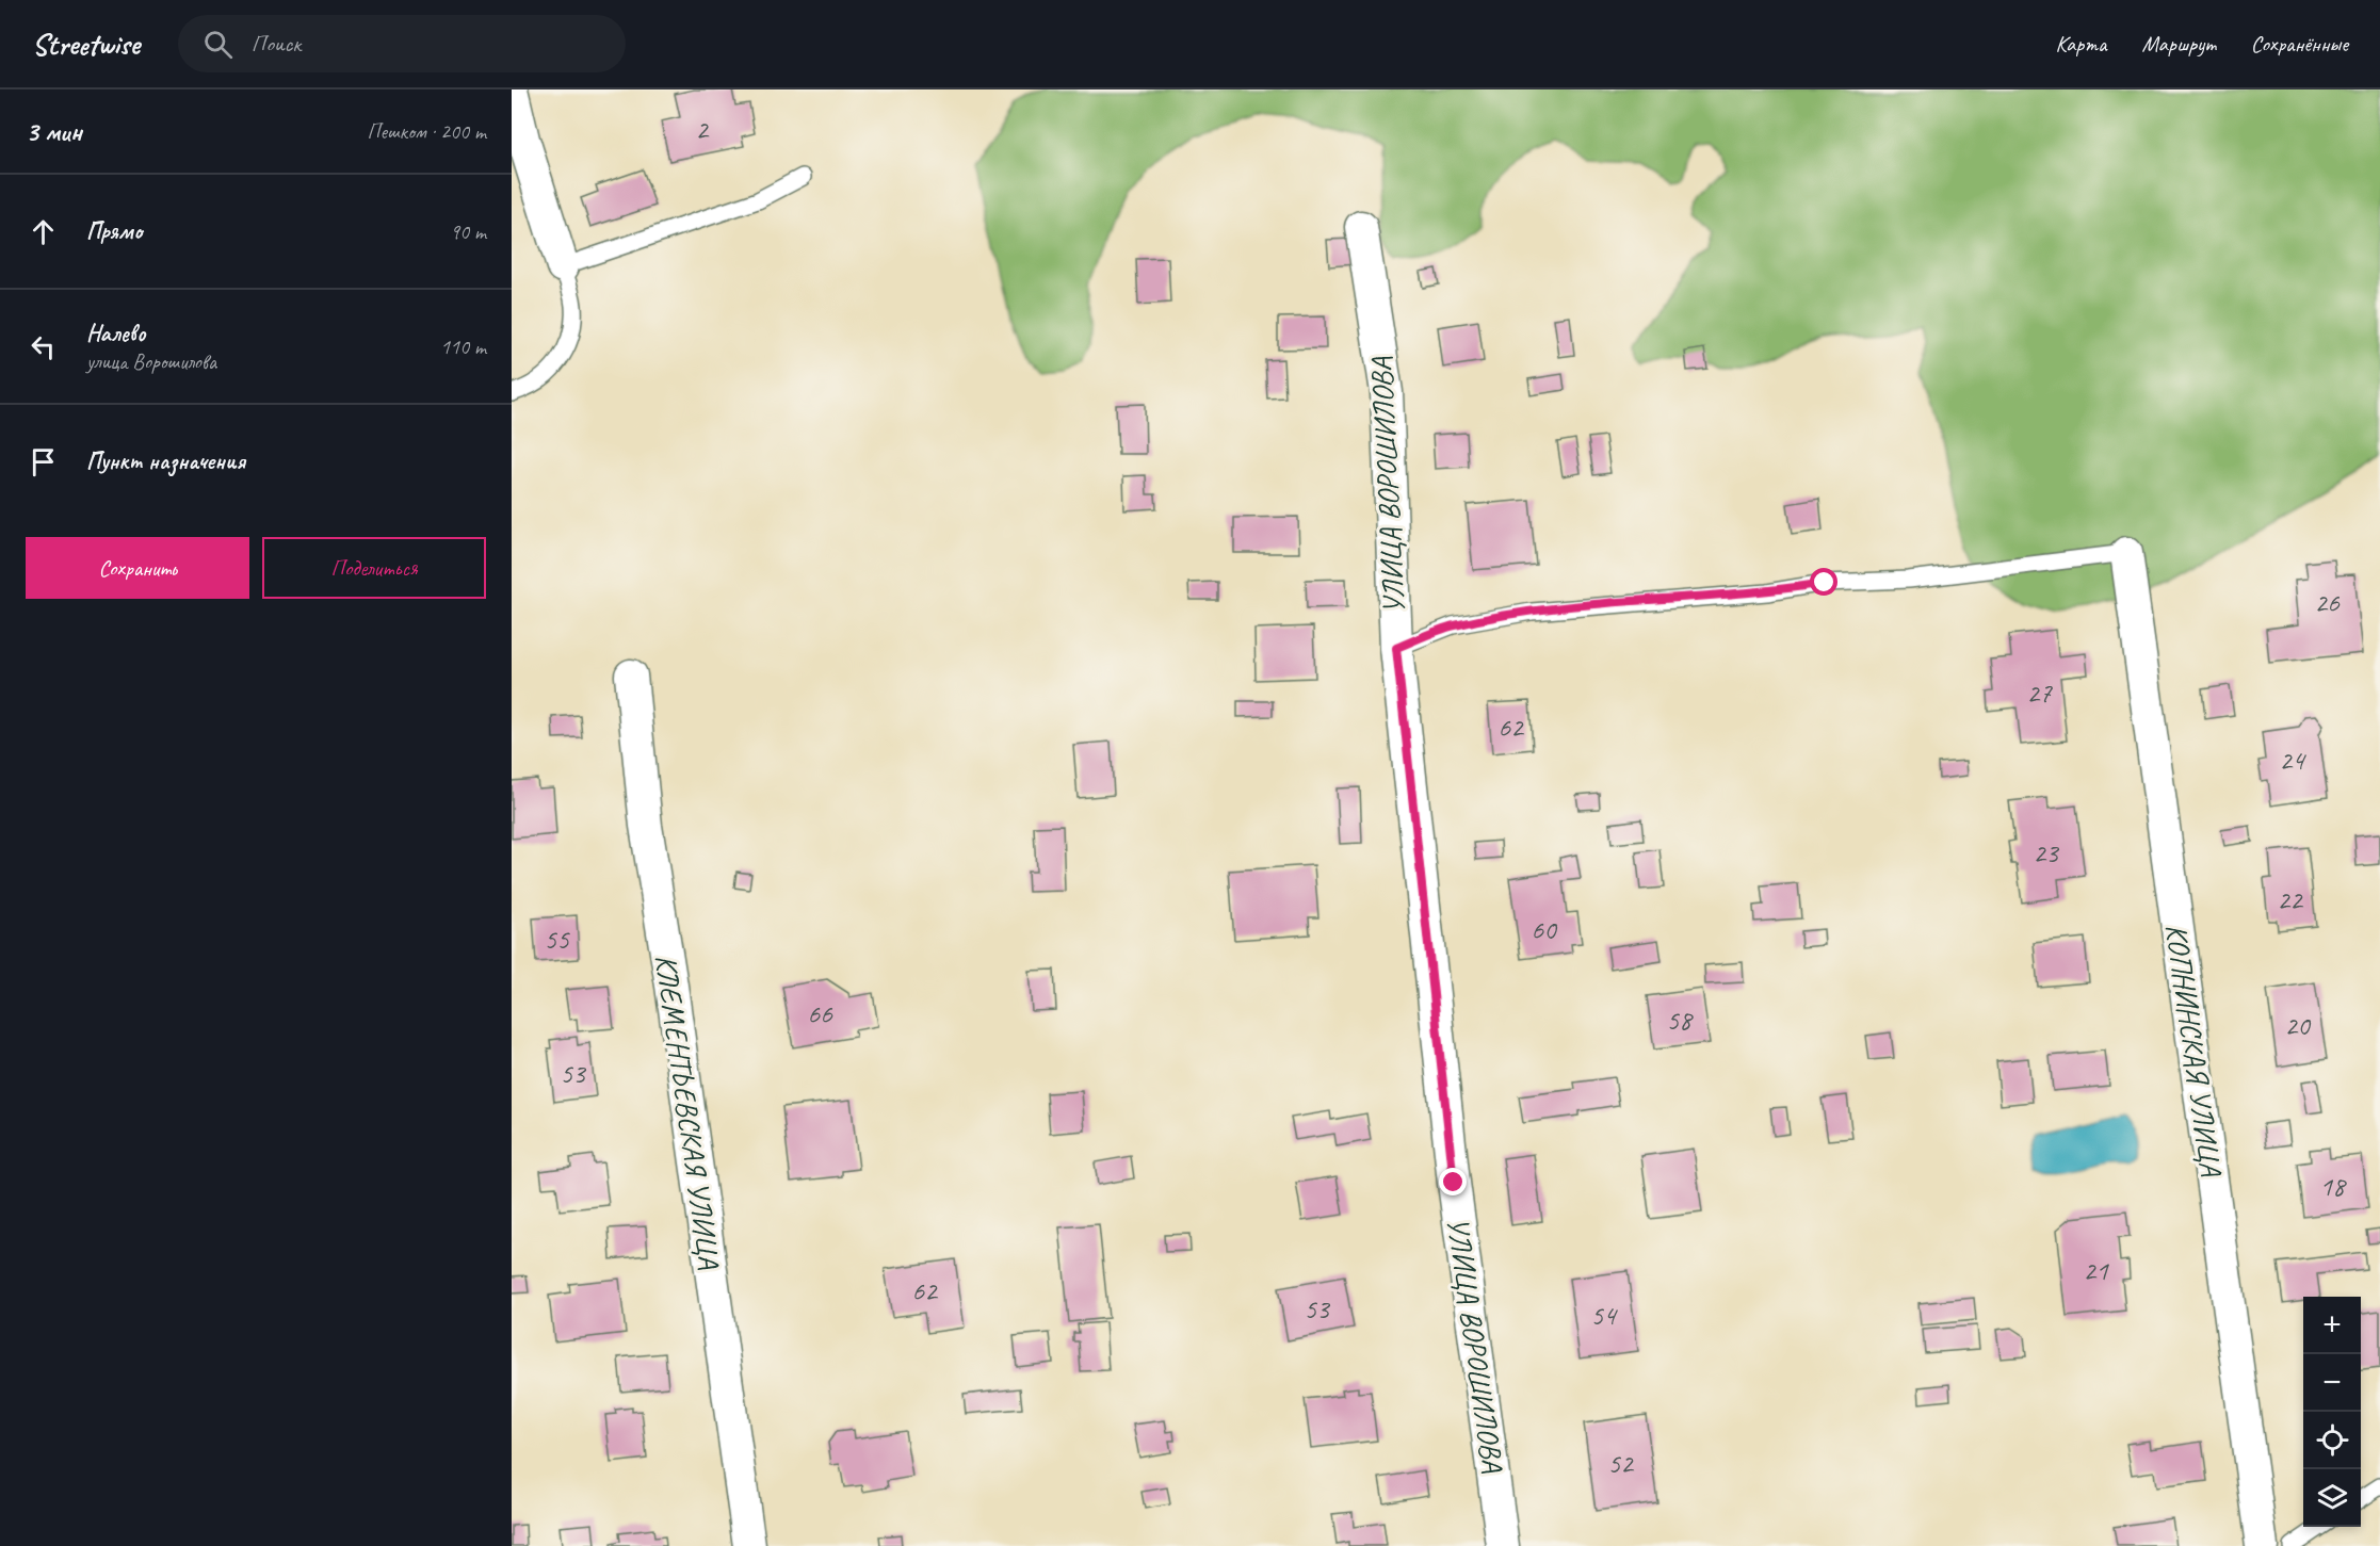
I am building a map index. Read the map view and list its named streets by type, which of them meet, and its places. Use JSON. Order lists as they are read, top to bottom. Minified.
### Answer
{"streets":{"street":["УЛИЦА ВОРОШИЛОВА","КОПНИНСКАЯ УЛИЦА","КЛЕМЕНТЬЕВСКАЯ УЛИЦА"]},"house_numbers":["2","26","27","62","24","23","22","60","55","66","58","20","53","18","21","62","53","54","52"],"page":{"header":"Streetwise","search":"Поиск","nav":["Карта","Маршрут","Сохранённые"],"heading":["3 мин","Пешком · 200 m"],"list":[["Прямо","90 m"],["Налево","улица Ворошилова","110 m"],"Пункт назначения"],"buttons":["Сохранить","Поделиться"],"map_buttons":["+","−"]}}
